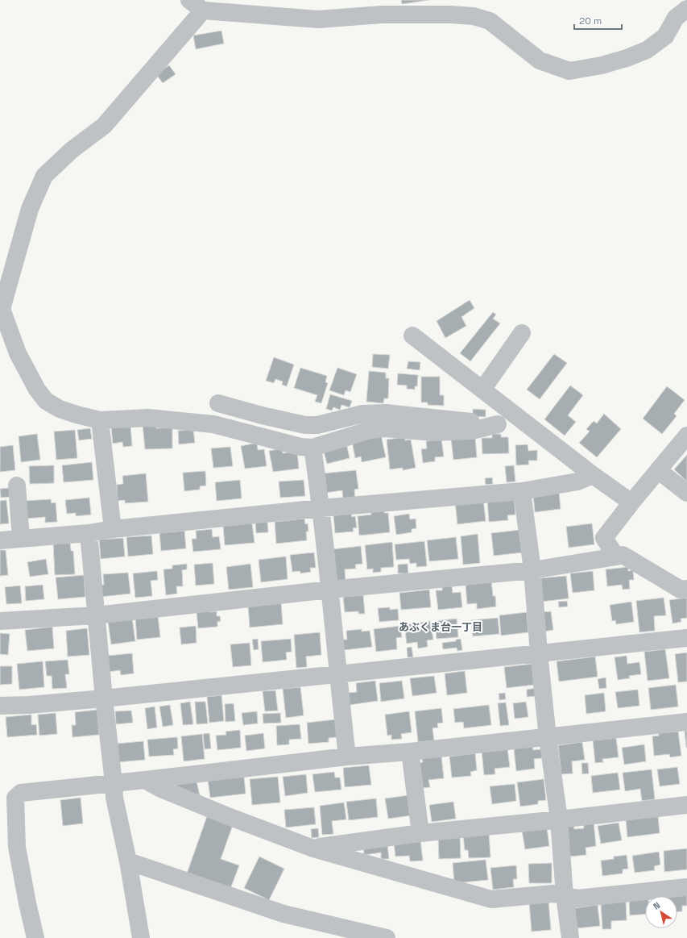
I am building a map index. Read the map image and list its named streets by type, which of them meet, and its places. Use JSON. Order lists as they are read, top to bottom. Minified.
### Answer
{"districts":["あぶくま台一丁目"],"scale_bar":"20 m","north":"top left"}
